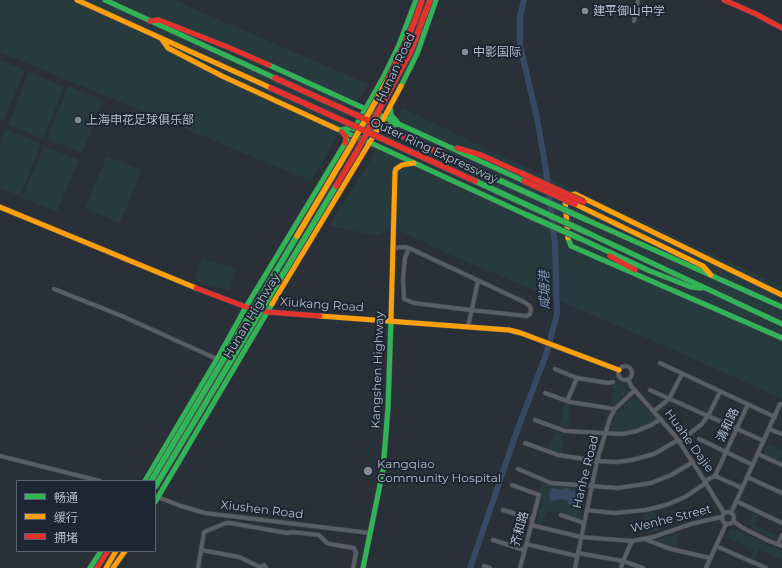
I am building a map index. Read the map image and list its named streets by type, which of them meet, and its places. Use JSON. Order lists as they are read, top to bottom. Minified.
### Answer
{"streets":{"main road":["Hunan Road","Outer Ring Expressway","Xiukang Road","Hunan Highway","Kangshen Highway"],"street":["清和路","Huahe Dajie","Hanhe Road","Xiushen Road","Wenhe Street","齐和路"]},"crossings":[["Hunan Road","Hunan Highway"],["Xiukang Road","Hunan Highway"],["Xiukang Road","Kangshen Highway"],["Xiukang Road","Huahe Dajie"],["Hunan Highway","Xiushen Road"],["Kangshen Highway","Xiushen Road"],["Huahe Dajie","Hanhe Road"],["Huahe Dajie","Wenhe Street"],["Hanhe Road","Wenhe Street"],["Wenhe Street","齐和路"]],"water":["咸塘港"],"places":["建平御山中学","中影国际","上海申花足球俱乐部","Kangqiao Community Hospital"],"legend":["畅通","缓行","拥堵"]}
